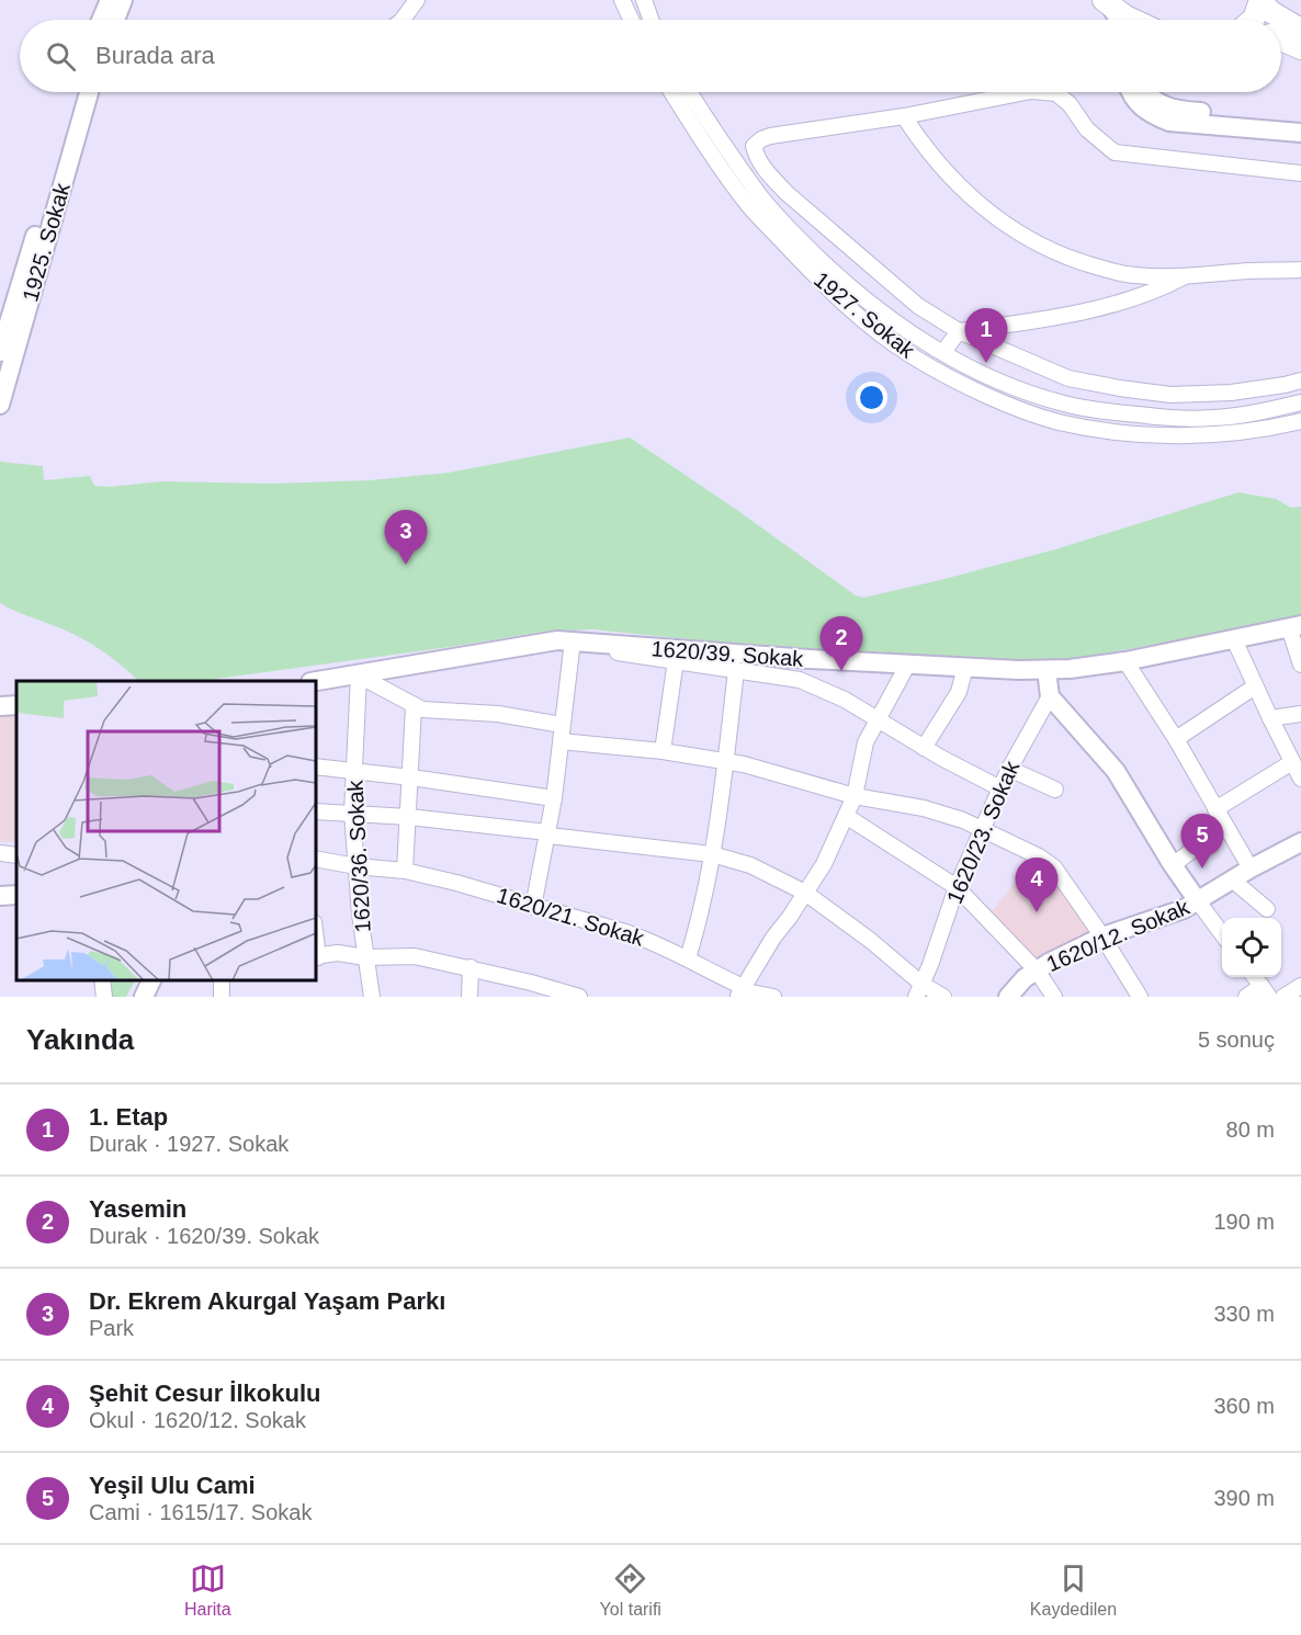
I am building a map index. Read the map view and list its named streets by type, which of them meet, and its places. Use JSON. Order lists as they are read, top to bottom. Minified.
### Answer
{"streets":{"main road":["1925. Sokak","1620/39. Sokak","1620/12. Sokak"],"street":["1927. Sokak","1620/23. Sokak","1620/36. Sokak","1620/21. Sokak"]},"crossings":[["1620/39. Sokak","1620/36. Sokak"],["1620/36. Sokak","1620/21. Sokak"]],"page":{"search":"Burada ara","pins":["1","3","2","5","4"],"heading":["Yakında","5 sonuç"],"list":[{"mark":"1","name":"1. Etap","note":"Durak · 1927. Sokak","value":"80 m"},{"mark":"2","name":"Yasemin","note":"Durak · 1620/39. Sokak","value":"190 m"},{"mark":"3","name":"Dr. Ekrem Akurgal Yaşam Parkı","note":"Park","value":"330 m"},{"mark":"4","name":"Şehit Cesur İlkokulu","note":"Okul · 1620/12. Sokak","value":"360 m"},{"mark":"5","name":"Yeşil Ulu Cami","note":"Cami · 1615/17. Sokak","value":"390 m"}],"nav":["Harita","Yol tarifi","Kaydedilen"]}}
